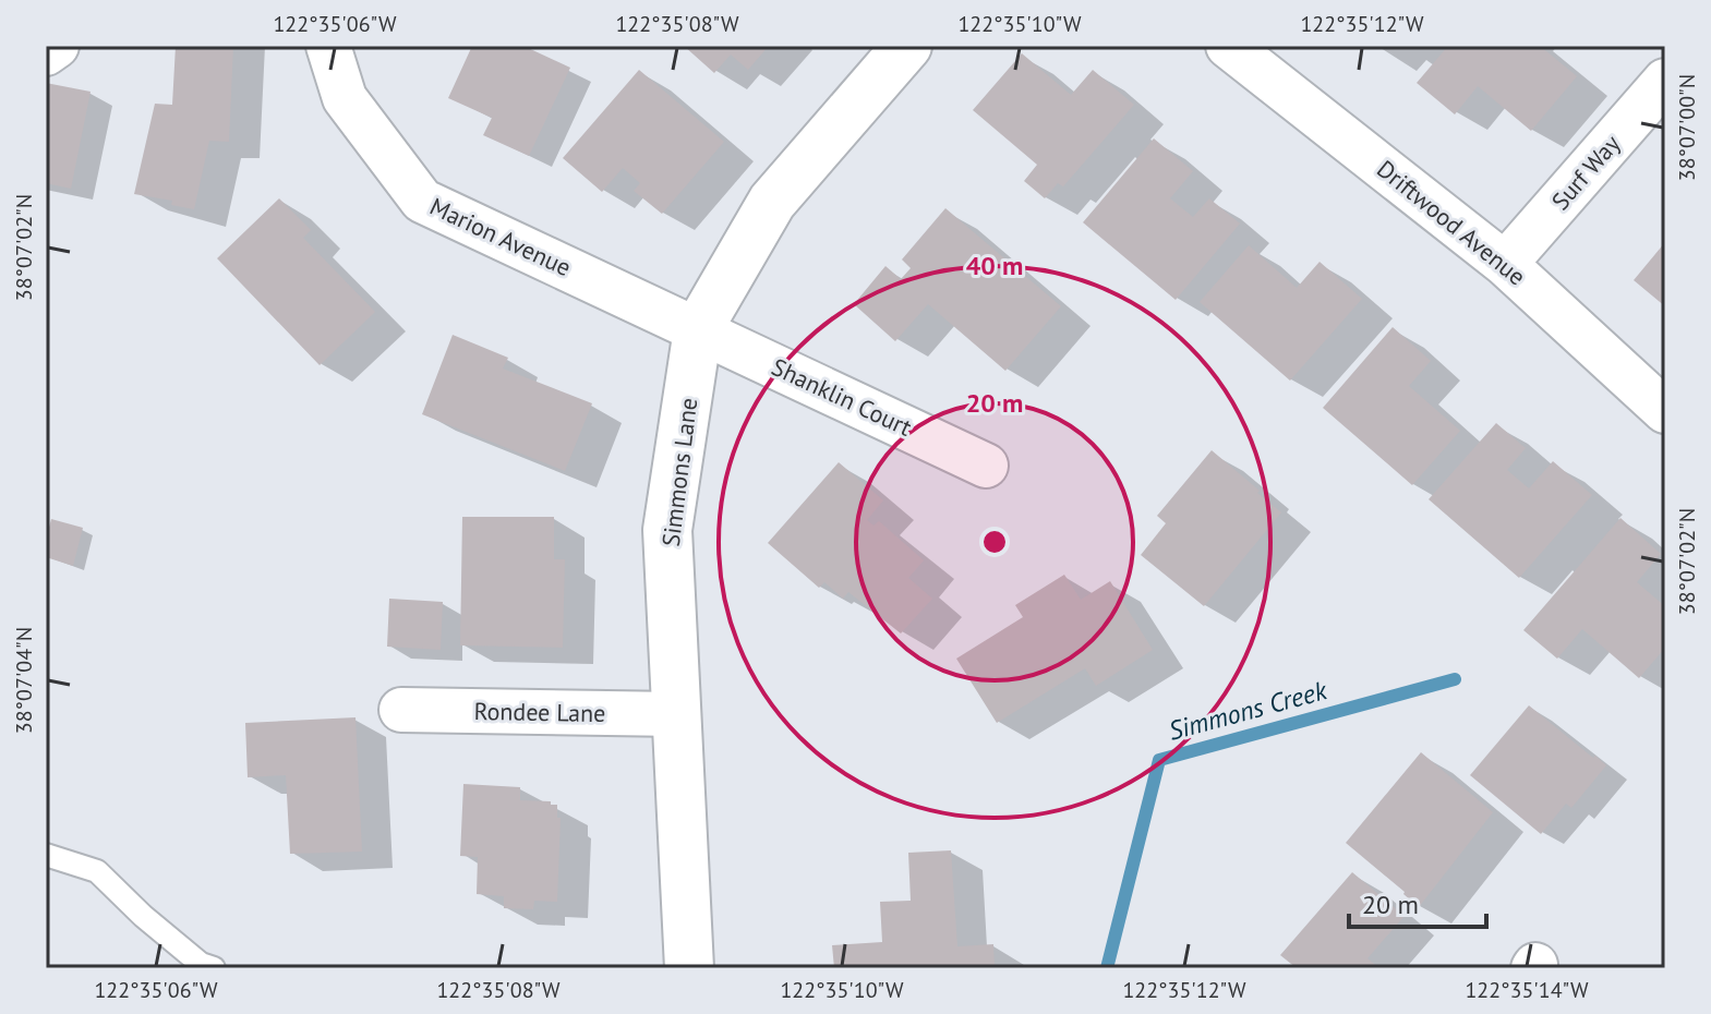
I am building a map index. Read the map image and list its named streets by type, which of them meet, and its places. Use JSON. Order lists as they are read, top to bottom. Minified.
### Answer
{"streets":{"street":["Surf Way","Driftwood Avenue","Marion Avenue","Shanklin Court","Simmons Lane","Rondee Lane"]},"crossings":[["Surf Way","Driftwood Avenue"],["Marion Avenue","Shanklin Court"],["Marion Avenue","Simmons Lane"],["Shanklin Court","Simmons Lane"],["Simmons Lane","Rondee Lane"]],"water":["Simmons Creek"],"scale_bar":"20 m","coordinates":["122°35'06\"W","122°35'08\"W","122°35'10\"W","122°35'12\"W","38°07'00\"N","38°07'02\"N","38°07'04\"N","122°35'14\"W"],"rings":["40 m","20 m"]}
